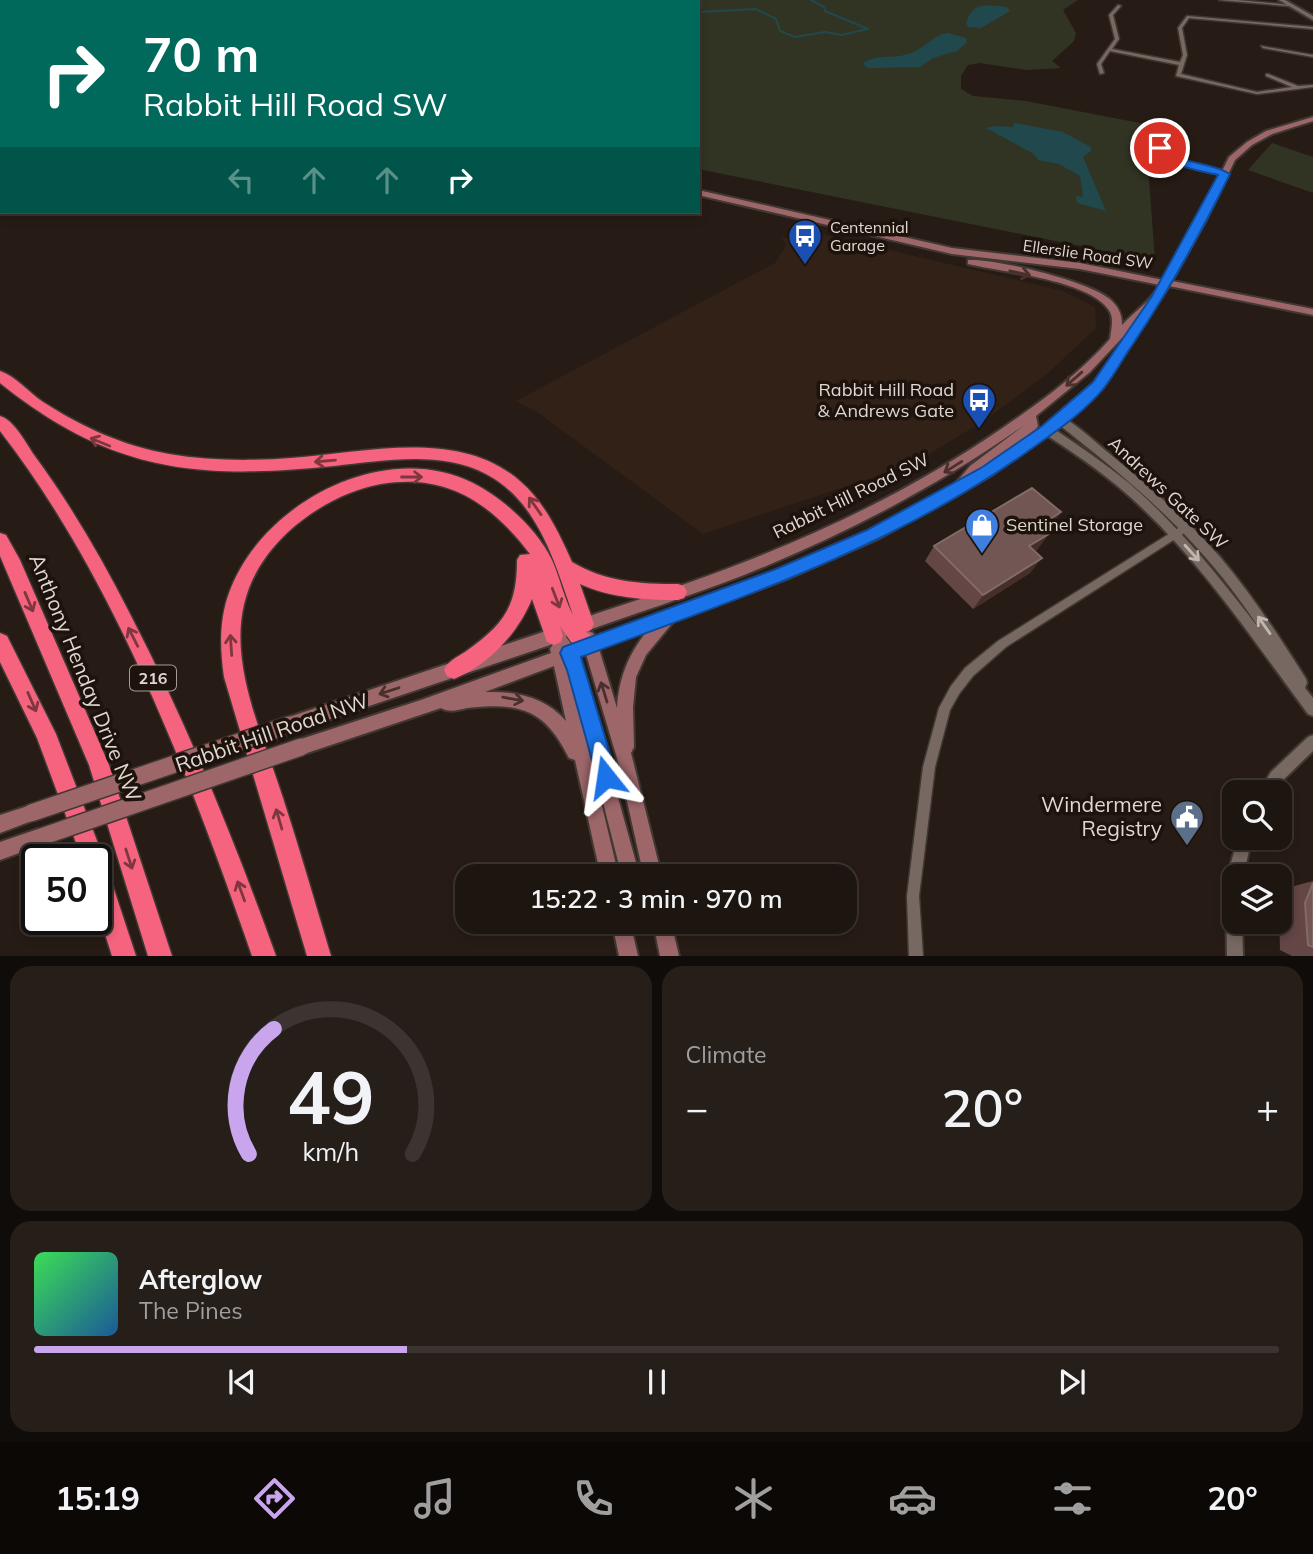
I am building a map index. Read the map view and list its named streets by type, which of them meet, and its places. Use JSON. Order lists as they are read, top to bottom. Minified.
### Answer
{"streets":{"highway":["Anthony Henday Drive NW","216"],"main road":["Ellerslie Road SW","Rabbit Hill Road SW","Rabbit Hill Road NW"],"street":["Andrews Gate SW"]},"crossings":[["Ellerslie Road SW","Rabbit Hill Road SW"],["Andrews Gate SW","Rabbit Hill Road SW"],["Rabbit Hill Road SW","Rabbit Hill Road NW"]],"places":{"bus stop":["Centennial Garage","Rabbit Hill Road & Andrews Gate"],"shop":["Sentinel Storage"],"public building":["Windermere Registry"]},"page":{"turn":["70 m","Rabbit Hill Road SW"],"limit":"50","trip":"15:22 · 3 min · 970 m","tile":"Climate","heat":["−","20°","+"],"song":["Afterglow","The Pines"],"tabs":["15:19","20°"],"gauge":["49","km/h"]}}
